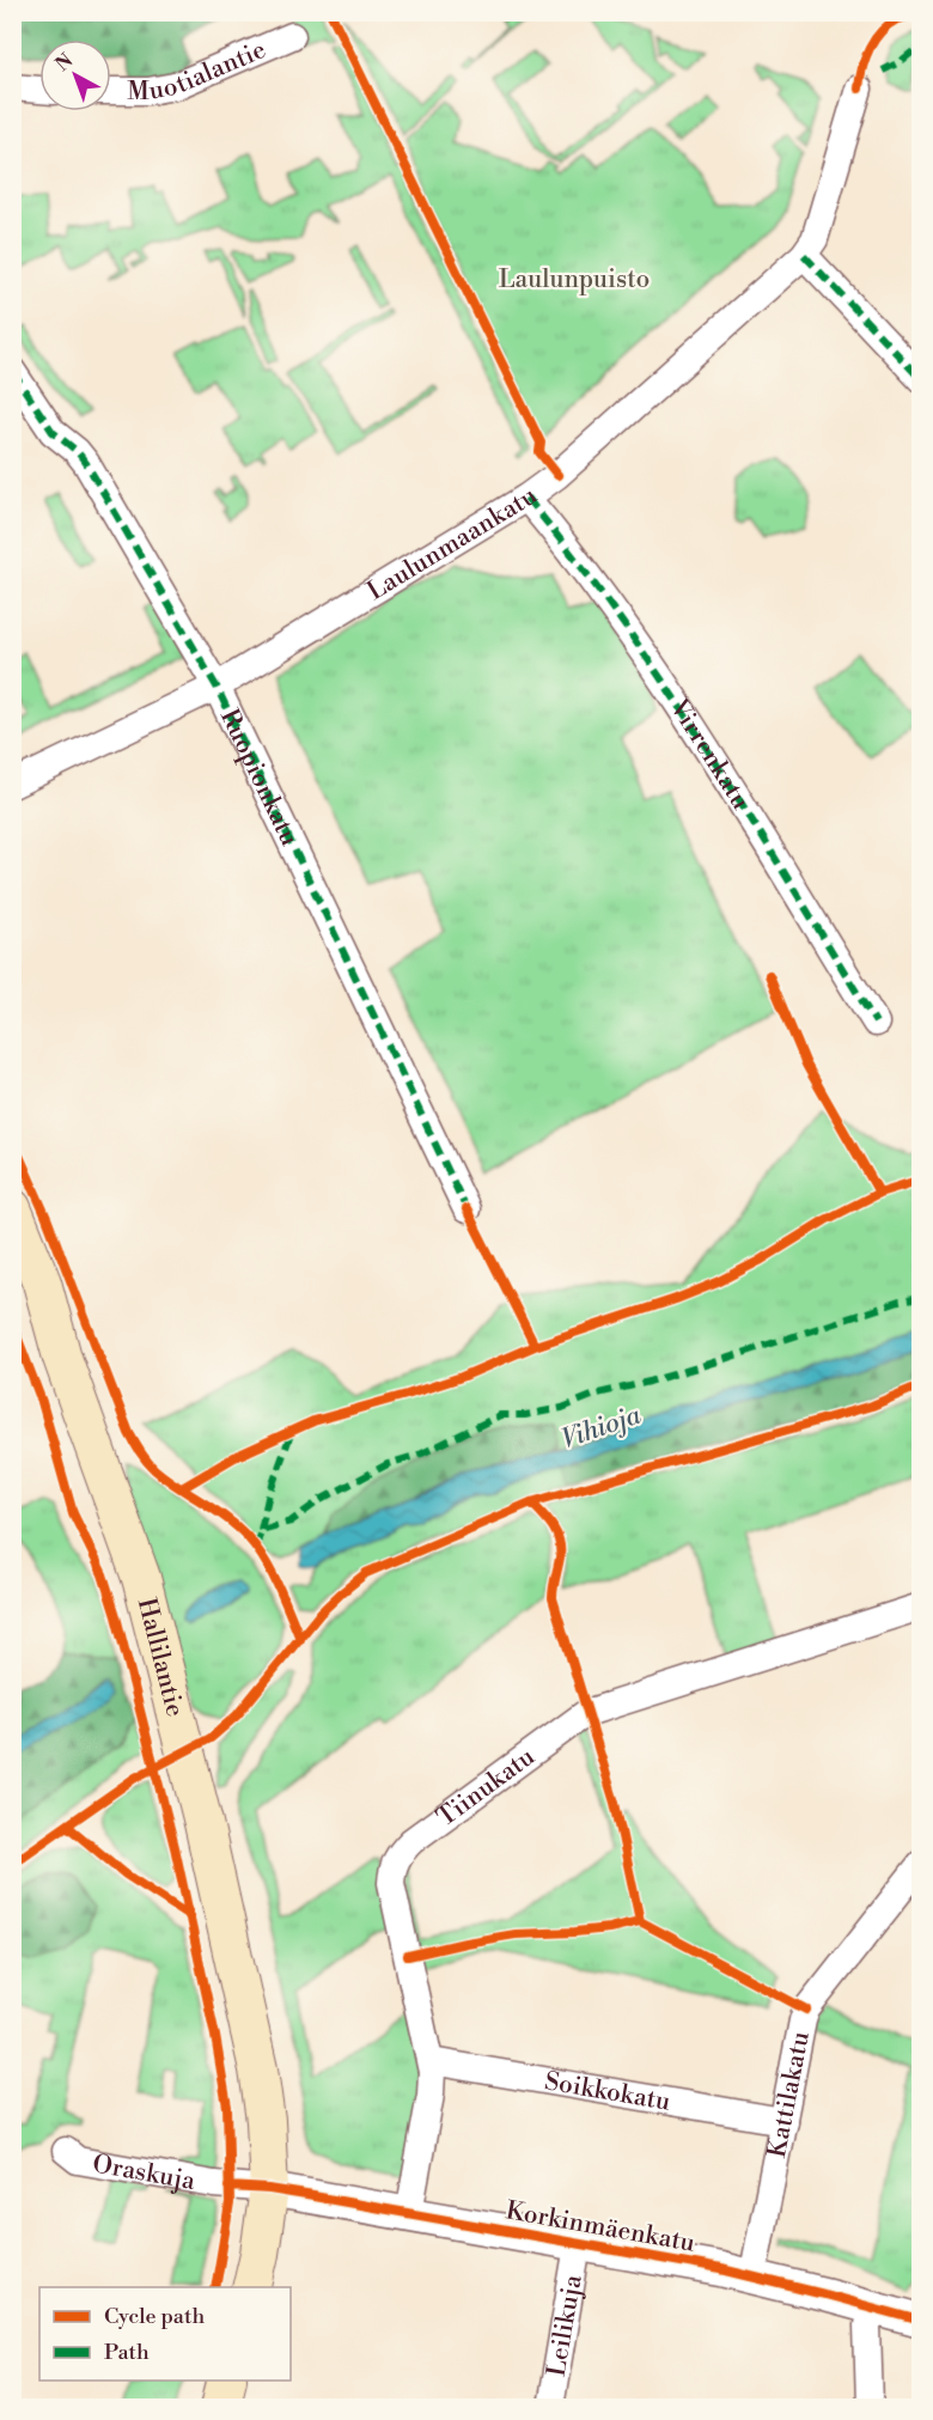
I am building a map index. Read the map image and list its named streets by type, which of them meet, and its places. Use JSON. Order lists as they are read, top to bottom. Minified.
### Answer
{"streets":{"main road":["Hallilantie"],"street":["Muotialantie","Laulunmaankatu","Virrenkatu","Ruopionkatu","Tiinukatu","Soikkokatu","Kattilakatu","Oraskuja","Korkinmäenkatu","Leilikuja"]},"crossings":[["Laulunmaankatu","Virrenkatu"],["Laulunmaankatu","Ruopionkatu"],["Hallilantie","Oraskuja"],["Hallilantie","Korkinmäenkatu"],["Tiinukatu","Soikkokatu"],["Tiinukatu","Korkinmäenkatu"],["Soikkokatu","Kattilakatu"],["Kattilakatu","Korkinmäenkatu"],["Oraskuja","Korkinmäenkatu"],["Korkinmäenkatu","Leilikuja"]],"water":["Vihioja"],"parks":["Laulunpuisto"],"legend":["Cycle path","Path"],"north":"top left"}
